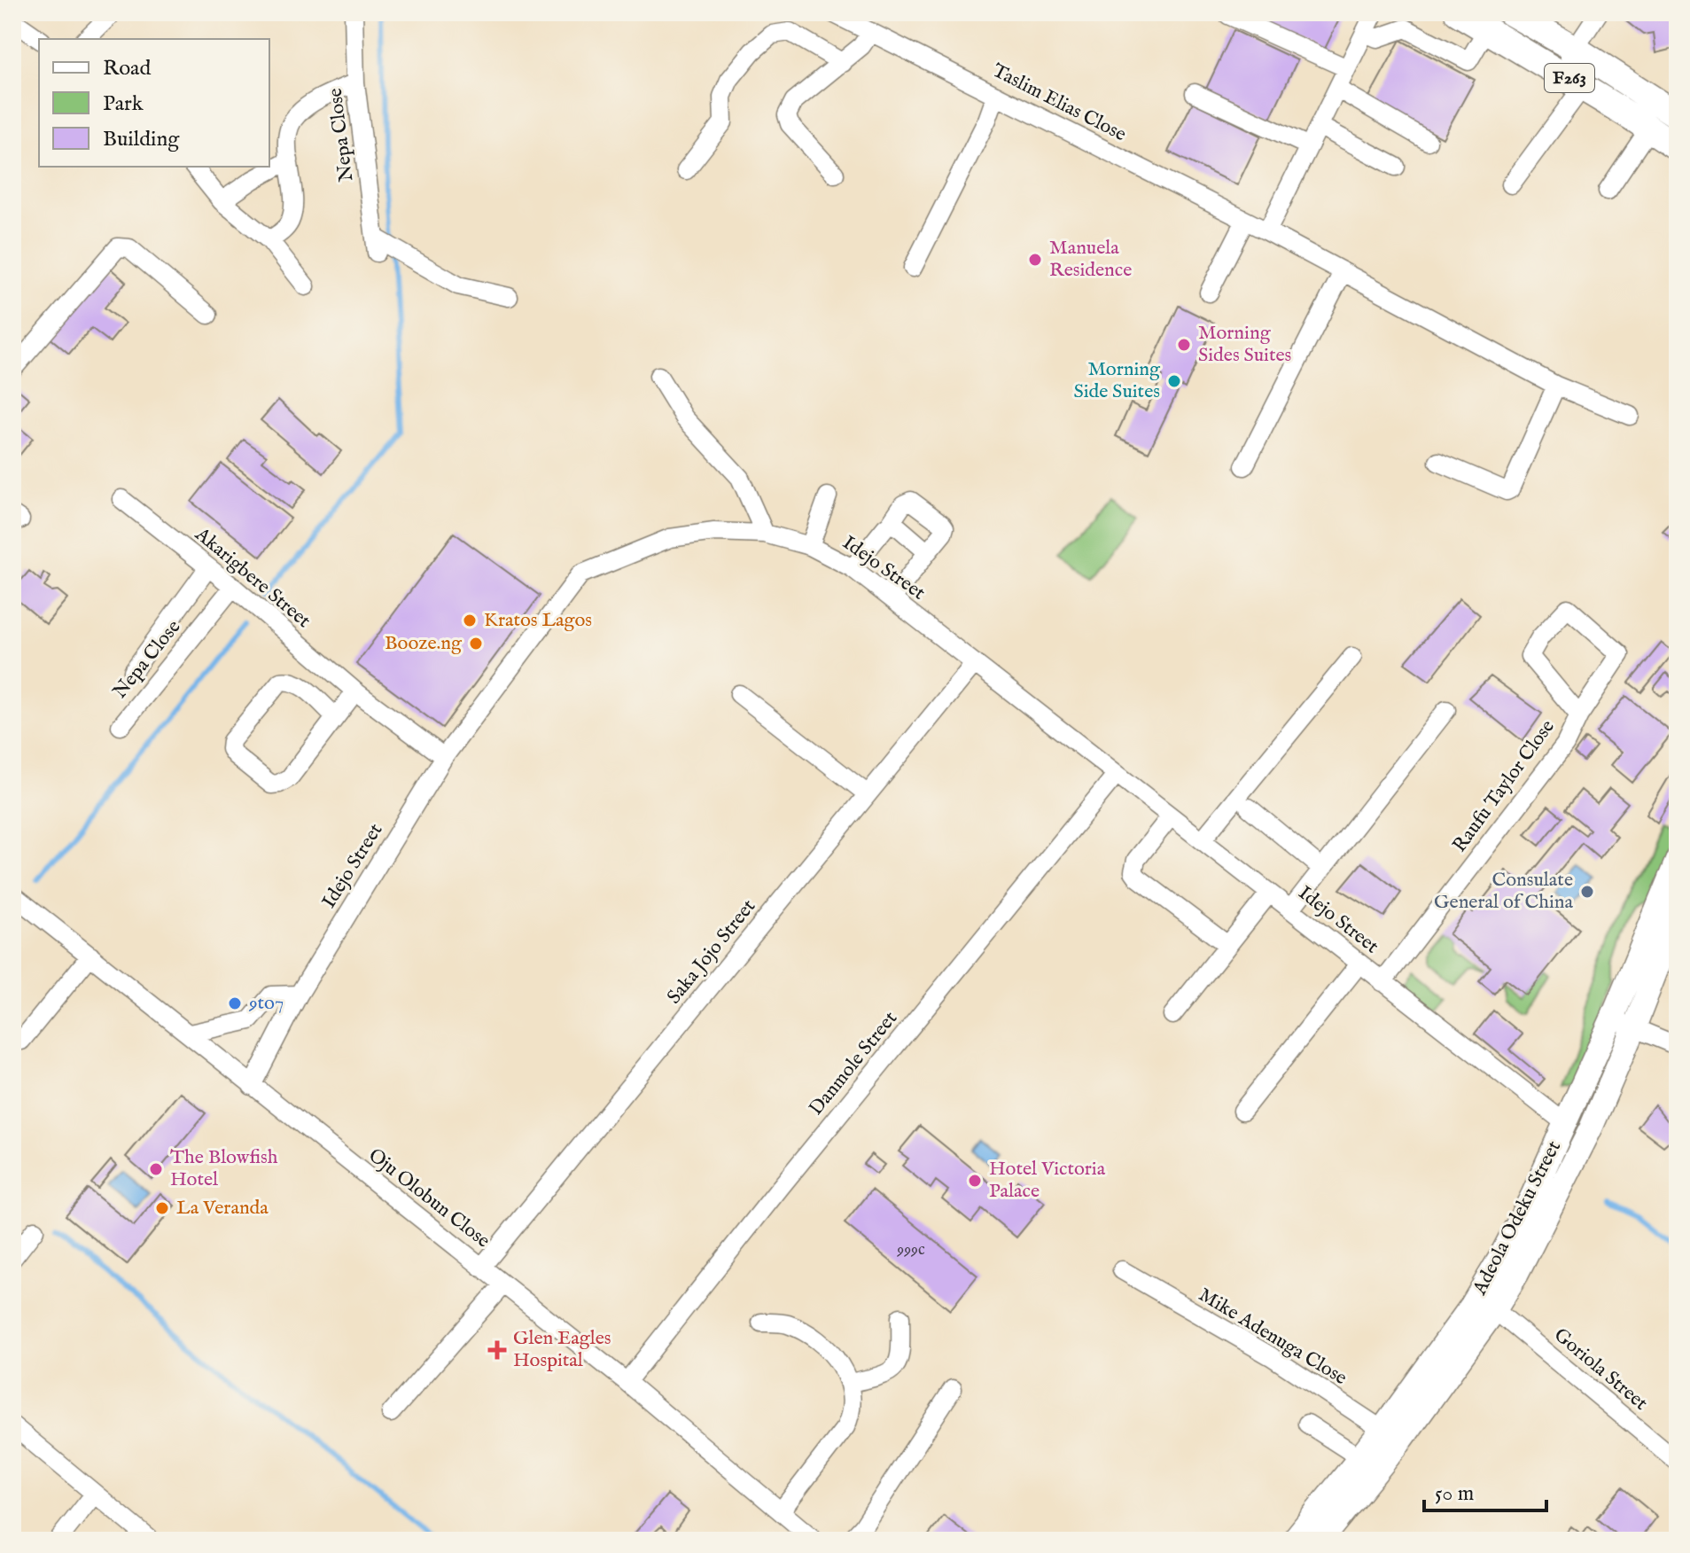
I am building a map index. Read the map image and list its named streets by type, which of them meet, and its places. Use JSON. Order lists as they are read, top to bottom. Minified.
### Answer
{"streets":{"highway":["F263"],"main road":["Adeola Odeku Street"],"street":["Taslim Elias Close","Nepa Close","Idejo Street","Akarigbere Street","Raufu Taylor Close","Saka Jojo Street","Danmole Street","Oju Olobun Close","Mike Adenuga Close","Goriola Street"]},"crossings":[["Nepa Close","Akarigbere Street"],["Idejo Street","Akarigbere Street"],["Idejo Street","Raufu Taylor Close"],["Idejo Street","Saka Jojo Street"],["Idejo Street","Danmole Street"],["Idejo Street","Oju Olobun Close"],["Idejo Street","Adeola Odeku Street"],["Saka Jojo Street","Oju Olobun Close"],["Danmole Street","Oju Olobun Close"],["Adeola Odeku Street","Mike Adenuga Close"],["Adeola Odeku Street","Goriola Street"]],"places":{"other":["Manuela Residence","Morning Sides Suites","Morning Side Suites","Kratos Lagos","Booze.ng","Consulate General of China","9to7","The Blowfish Hotel","Hotel Victoria Palace","La Veranda"],"health":["Glen Eagles Hospital"]},"house_numbers":["999c"],"legend":["Road","Park","Building"],"scale_bar":"50 m"}
